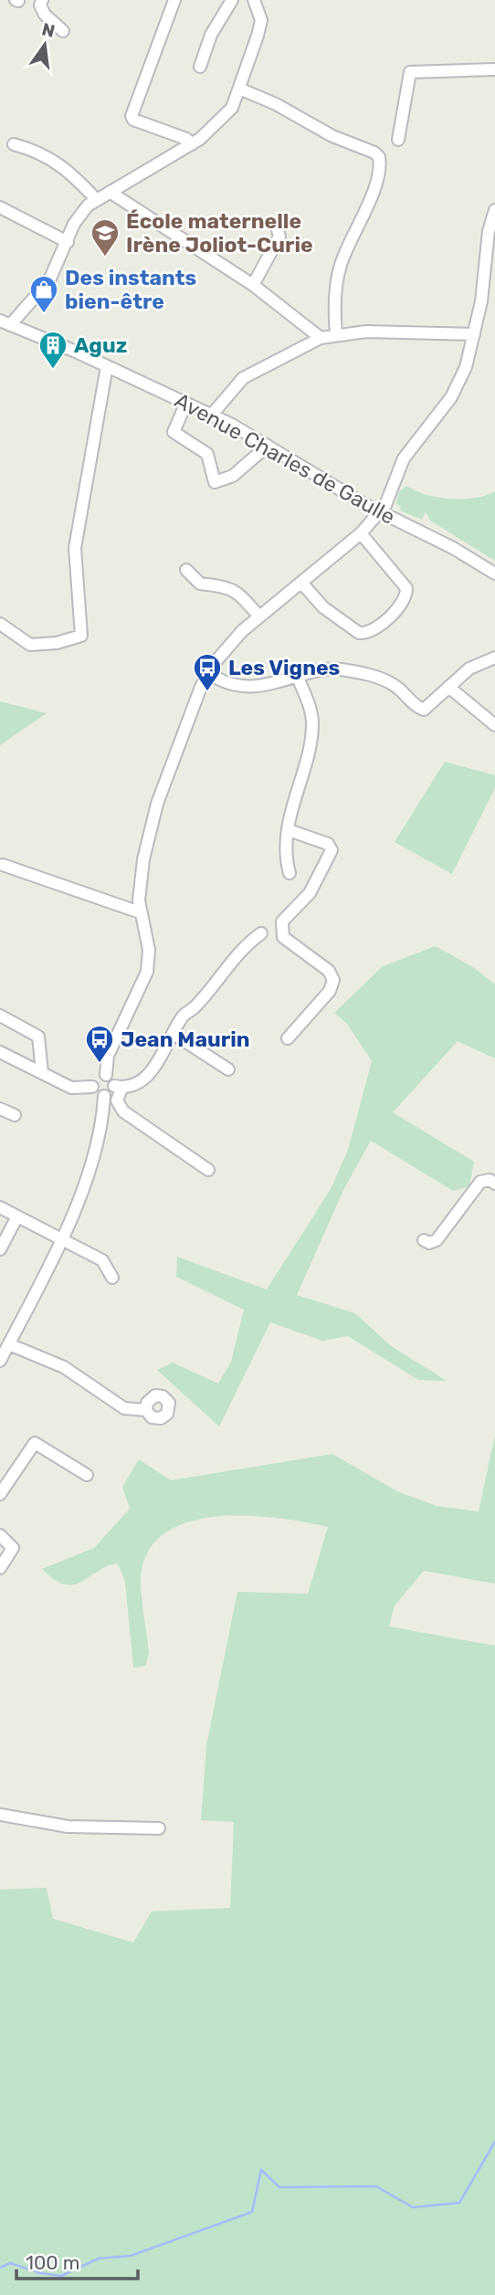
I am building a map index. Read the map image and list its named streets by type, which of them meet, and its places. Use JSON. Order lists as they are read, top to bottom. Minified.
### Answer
{"streets":{"street":["Avenue Charles de Gaulle"]},"places":{"school or university":["École maternelle Irène Joliot-Curie"],"shop":["Des instants bien-être"],"building":["Aguz"],"bus stop":["Les Vignes","Jean Maurin"]},"scale_bar":"100 m","north":"top"}
